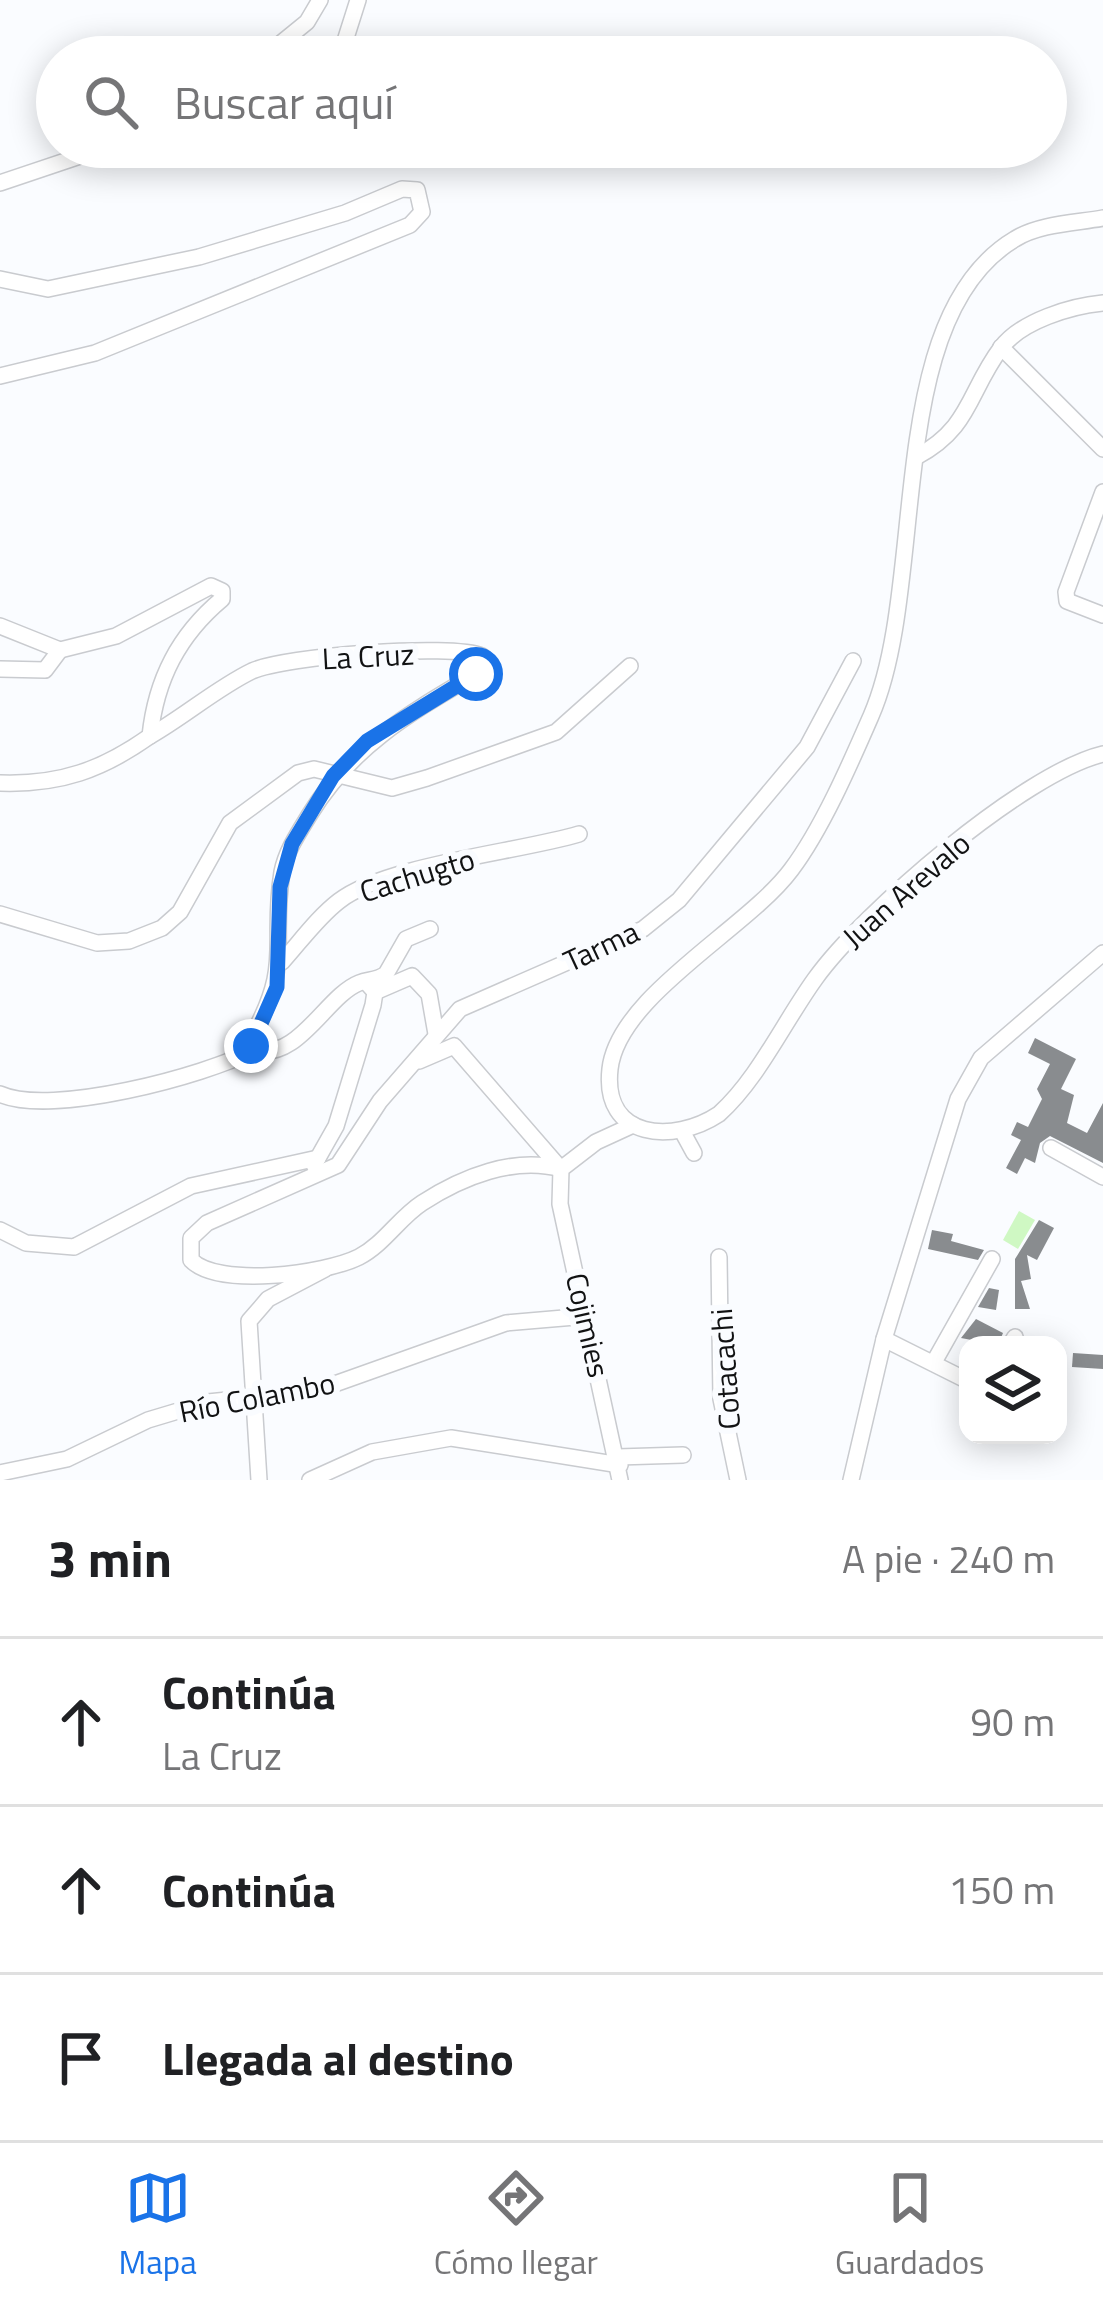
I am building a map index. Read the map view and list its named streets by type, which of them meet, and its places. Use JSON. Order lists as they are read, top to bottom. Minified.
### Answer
{"streets":{"street":["La Cruz","Cachugto","Juan Arevalo","Tarma","Cojimies","Cotacachi","Río Colambo"]},"crossings":[["Cojimies","Río Colambo"]],"page":{"search":"Buscar aquí","heading":["3 min","A pie · 240 m"],"list":[["Continúa","La Cruz","90 m"],["Continúa","150 m"],"Llegada al destino"],"nav":["Mapa","Cómo llegar","Guardados"]}}
